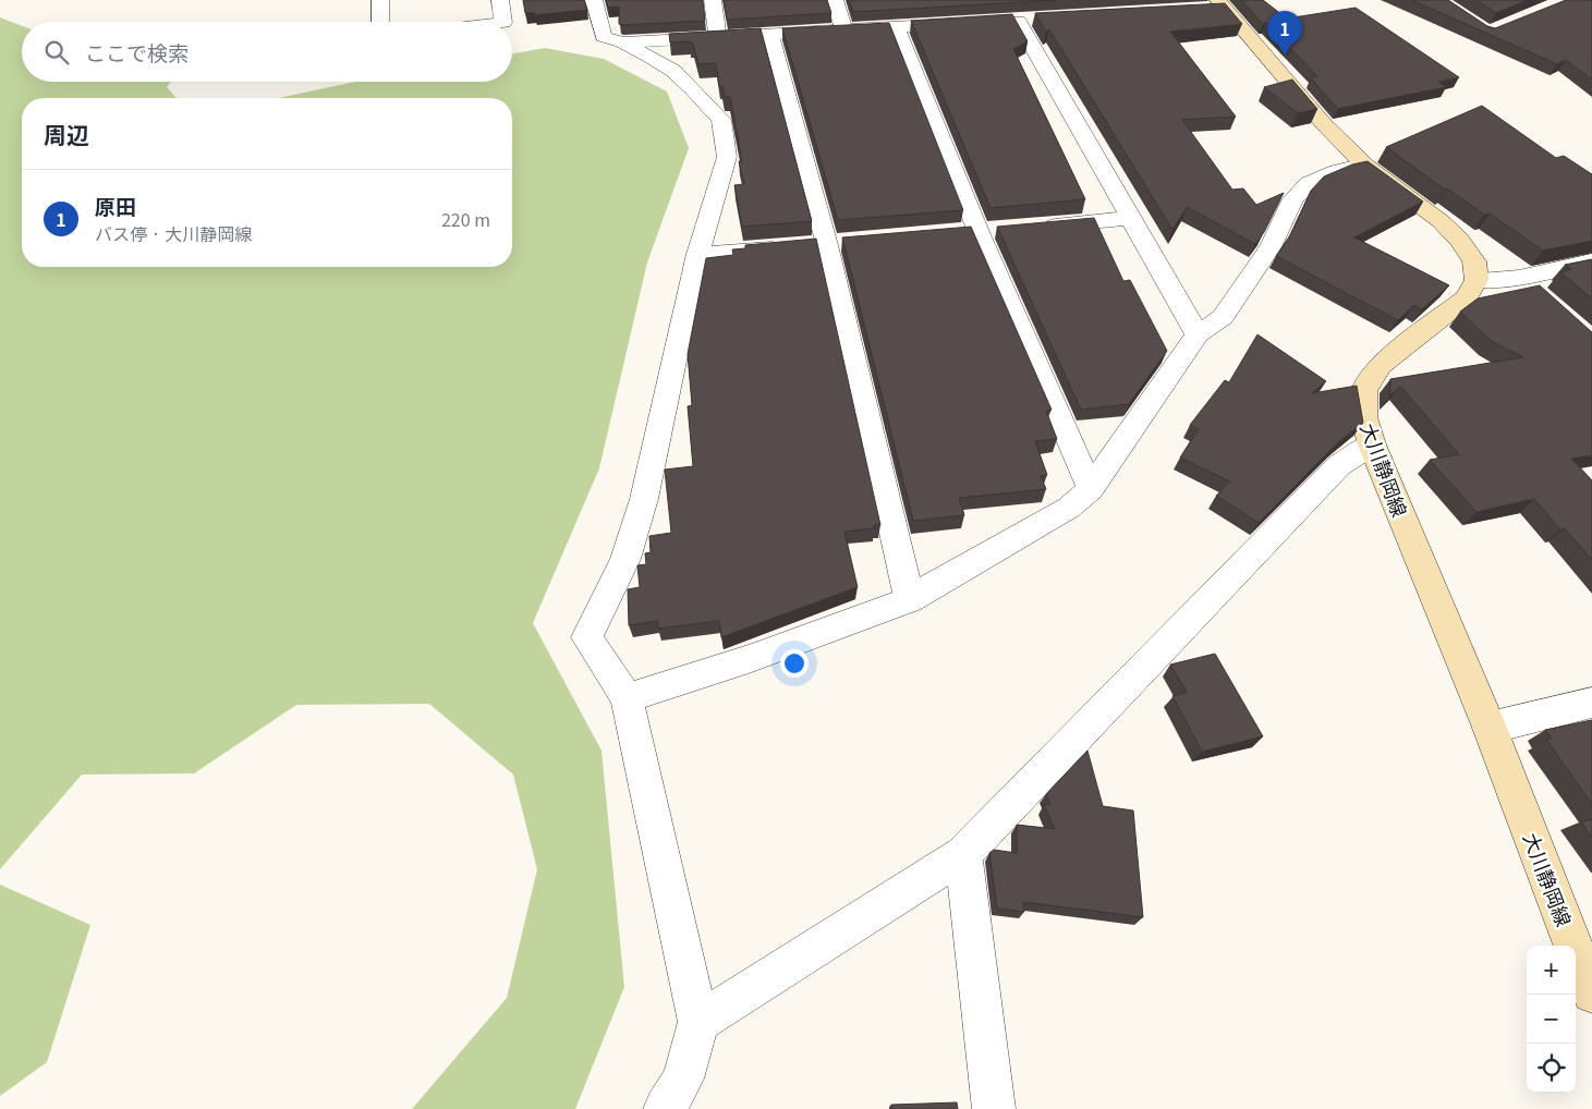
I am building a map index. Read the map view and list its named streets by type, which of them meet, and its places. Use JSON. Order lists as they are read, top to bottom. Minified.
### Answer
{"streets":{"main road":["大川静岡線"]},"page":{"pins":"1","search":"ここで検索","heading":"周辺","list":[{"mark":"1","name":"原田","note":"バス停 · 大川静岡線","value":"220 m"}],"map_buttons":["+","−"]}}
